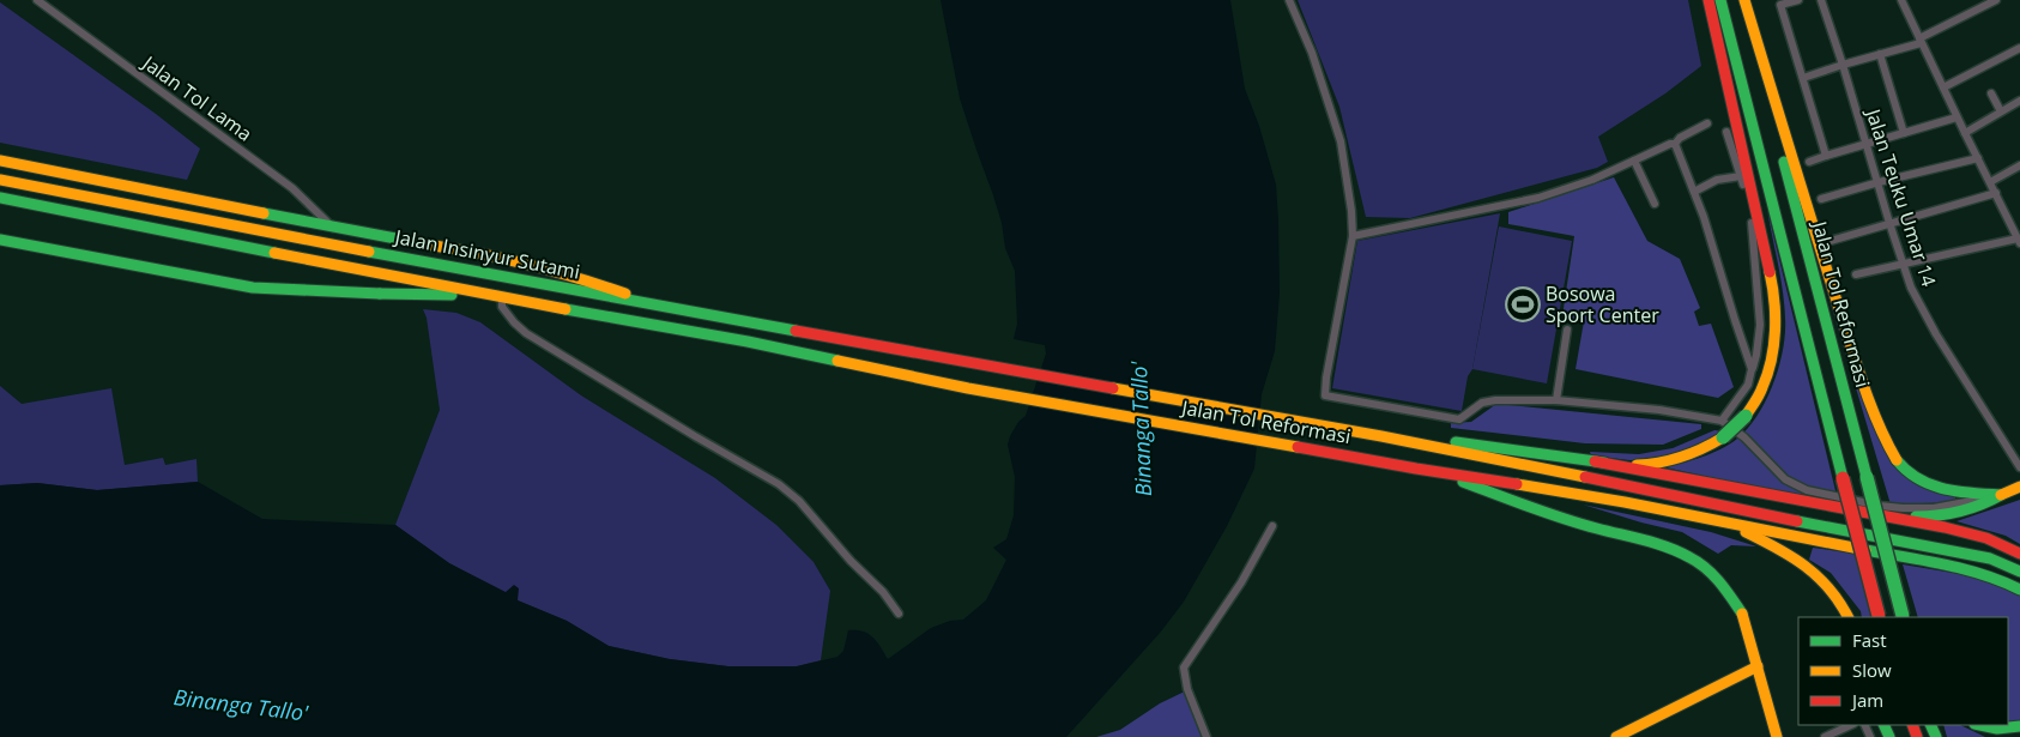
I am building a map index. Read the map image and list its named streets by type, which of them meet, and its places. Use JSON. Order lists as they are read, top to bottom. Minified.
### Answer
{"streets":{"main road":["Jalan Insinyur Sutami","Jalan Tol Reformasi"],"street":["Jalan Tol Lama","Jalan Teuku Umar 14"]},"crossings":[["Jalan Insinyur Sutami","Jalan Tol Reformasi"]],"water":["Binanga Tallo'"],"places":{"sports":["Bosowa Sport Center"]},"legend":["Fast","Slow","Jam"]}
